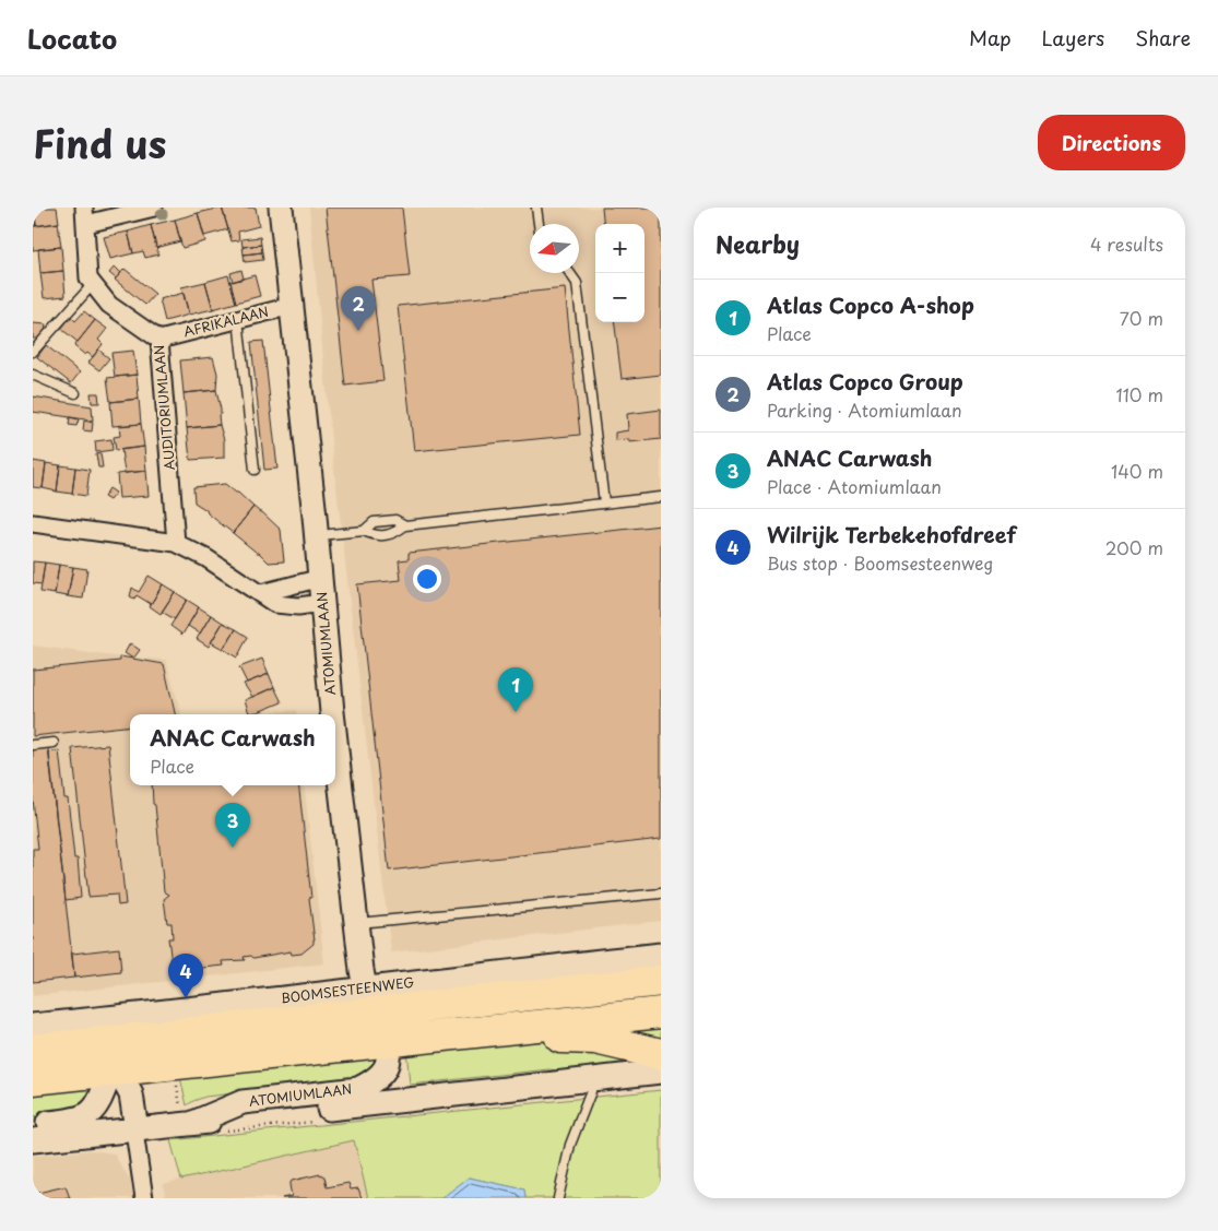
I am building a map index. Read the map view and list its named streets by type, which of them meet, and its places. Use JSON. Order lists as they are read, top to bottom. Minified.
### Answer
{"streets":{"main road":["ATOMIUMLAAN","BOOMSESTEENWEG"],"street":["AFRIKALAAN","AUDITORIUMLAAN"]},"crossings":[["AFRIKALAAN","AUDITORIUMLAAN"],["AFRIKALAAN","ATOMIUMLAAN"],["ATOMIUMLAAN","BOOMSESTEENWEG"]],"north":"left","page":{"header":"Locato","nav":["Map","Layers","Share"],"title":"Find us","buttons":"Directions","heading":["Nearby","4 results"],"map_buttons":["+","−"],"list":[{"mark":"1","name":"Atlas Copco A-shop","note":"Place","value":"70 m"},{"mark":"2","name":"Atlas Copco Group","note":"Parking · Atomiumlaan","value":"110 m"},{"mark":"3","name":"ANAC Carwash","note":"Place · Atomiumlaan","value":"140 m"},{"mark":"4","name":"Wilrijk Terbekehofdreef","note":"Bus stop · Boomsesteenweg","value":"200 m"}],"pins":["2","1","3","4"],"popup":["ANAC Carwash","Place"]}}
